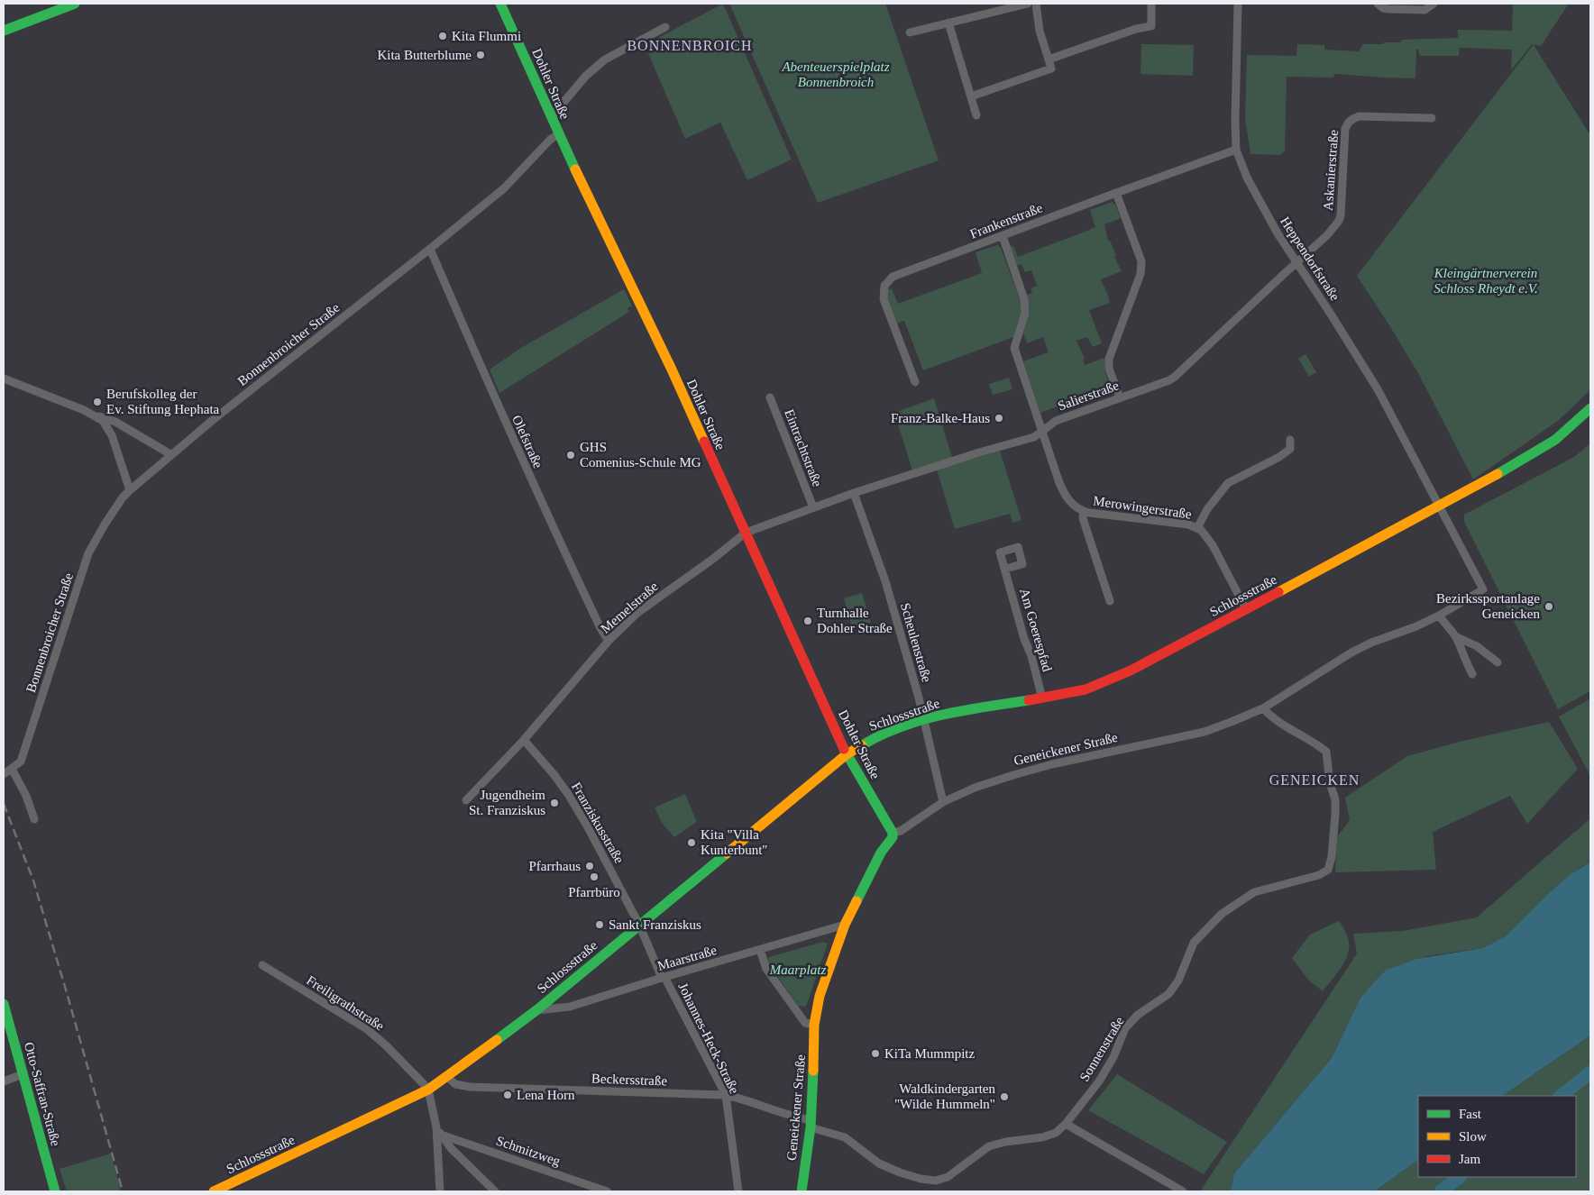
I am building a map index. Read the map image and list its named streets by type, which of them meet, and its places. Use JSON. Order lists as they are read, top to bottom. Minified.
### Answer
{"streets":{"street":["Dohler Straße","Askanierstraße","Frankenstraße","Heppendorfstraße","Bonnenbroicher Straße","Salierstraße","Olefstraße","Eintrachtstraße","Merowingerstraße","Schlossstraße","Memelstraße","Am Goerespfad","Scheulenstraße","Geneickener Straße","Franziskusstraße","Maarstraße","Freiligrathstraße","Johannes-Heck-Straße","Sonnenstraße","Beckersstraße","Otto-Saffran-Straße","Schmitzweg"]},"crossings":[["Dohler Straße","Bonnenbroicher Straße"],["Dohler Straße","Schlossstraße"],["Dohler Straße","Memelstraße"],["Dohler Straße","Geneickener Straße"],["Askanierstraße","Heppendorfstraße"],["Askanierstraße","Salierstraße"],["Frankenstraße","Heppendorfstraße"],["Frankenstraße","Merowingerstraße"],["Heppendorfstraße","Salierstraße"],["Heppendorfstraße","Schlossstraße"],["Heppendorfstraße","Geneickener Straße"],["Bonnenbroicher Straße","Olefstraße"],["Salierstraße","Merowingerstraße"],["Salierstraße","Memelstraße"],["Salierstraße","Scheulenstraße"],["Olefstraße","Memelstraße"],["Eintrachtstraße","Memelstraße"],["Merowingerstraße","Schlossstraße"],["Schlossstraße","Am Goerespfad"],["Schlossstraße","Scheulenstraße"],["Schlossstraße","Geneickener Straße"],["Schlossstraße","Franziskusstraße"],["Schlossstraße","Maarstraße"],["Schlossstraße","Freiligrathstraße"],["Schlossstraße","Johannes-Heck-Straße"],["Schlossstraße","Beckersstraße"],["Memelstraße","Scheulenstraße"],["Memelstraße","Franziskusstraße"],["Scheulenstraße","Geneickener Straße"],["Geneickener Straße","Maarstraße"],["Geneickener Straße","Sonnenstraße"],["Geneickener Straße","Beckersstraße"],["Franziskusstraße","Johannes-Heck-Straße"],["Maarstraße","Johannes-Heck-Straße"],["Johannes-Heck-Straße","Beckersstraße"],["Sonnenstraße","Beckersstraße"]],"districts":["BONNENBROICH","GENEICKEN"],"parks":["Abenteuerspielplatz Bonnenbroich","Kleingärtnerverein Schloss Rheydt e.V.","Maarplatz"],"places":["Kita Flummi","Kita Butterblume","Berufskolleg der Ev. Stiftung Hephata","Franz-Balke-Haus","GHS Comenius-Schule MG","Bezirkssportanlage Geneicken","Turnhalle Dohler Straße","Jugendheim St. Franziskus","Kita \"Villa Kunterbunt\"","Pfarrhaus","Pfarrbüro","Sankt Franziskus","KiTa Mummpitz","Lena Horn","Waldkindergarten \"Wilde Hummeln\""],"legend":["Fast","Slow","Jam"]}
